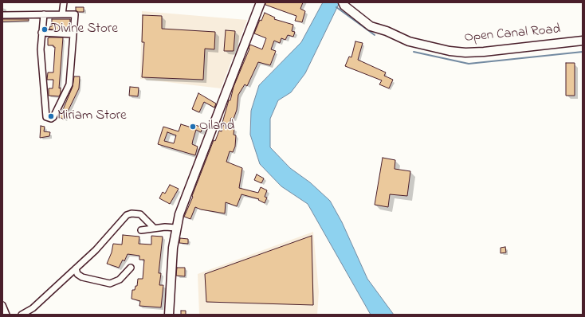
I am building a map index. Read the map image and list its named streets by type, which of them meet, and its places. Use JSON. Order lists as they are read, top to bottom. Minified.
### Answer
{"streets":{"main road":["Open Canal Road"]},"places":["Divine Store","Miriam Store","Oiland"]}
